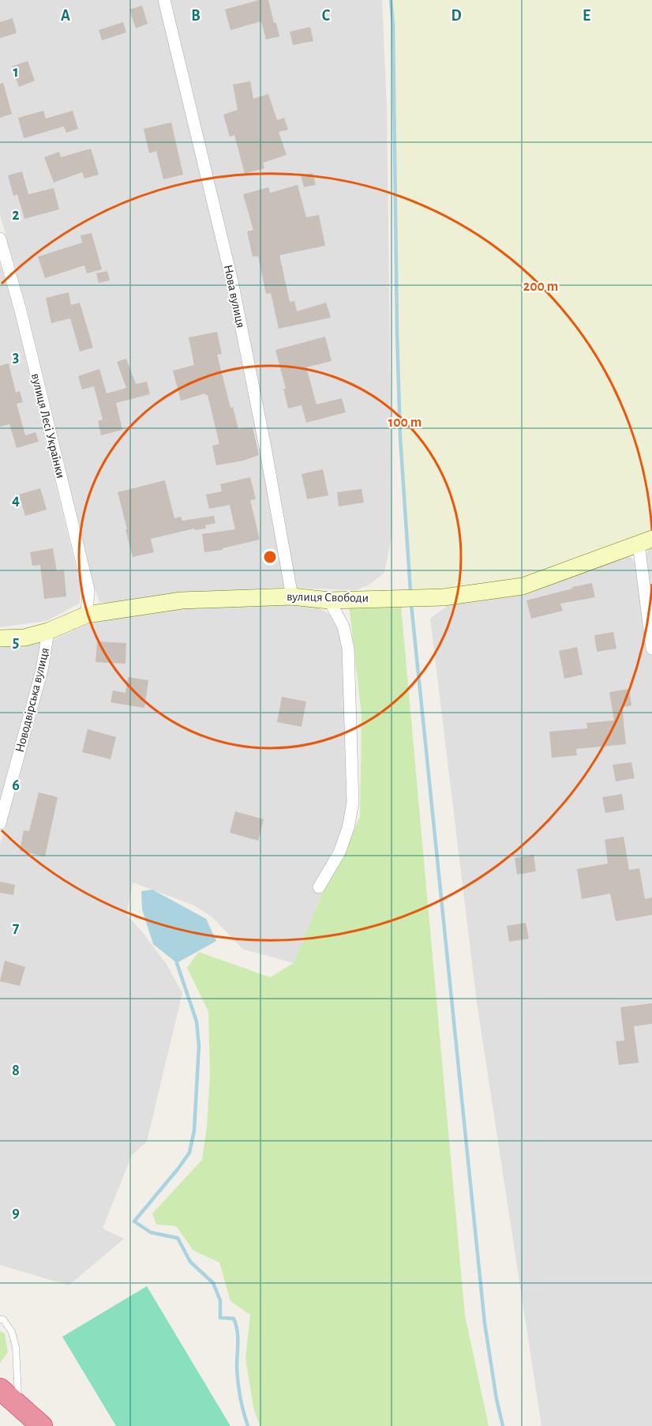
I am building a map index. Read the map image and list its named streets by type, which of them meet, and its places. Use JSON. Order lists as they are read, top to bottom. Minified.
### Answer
{"streets":{"main road":["вулиця Свободи"],"street":["Нова вулиця","вулиця Лесі Українки","Новодвірська вулиця"]},"crossings":[["Нова вулиця","вулиця Свободи"],["вулиця Лесі Українки","вулиця Свободи"],["вулиця Свободи","Новодвірська вулиця"]],"grid":{"columns":["A","B","C","D","E"],"rows":["1","2","3","4","5","6","7","8","9"]},"rings":["200 m","100 m"]}
